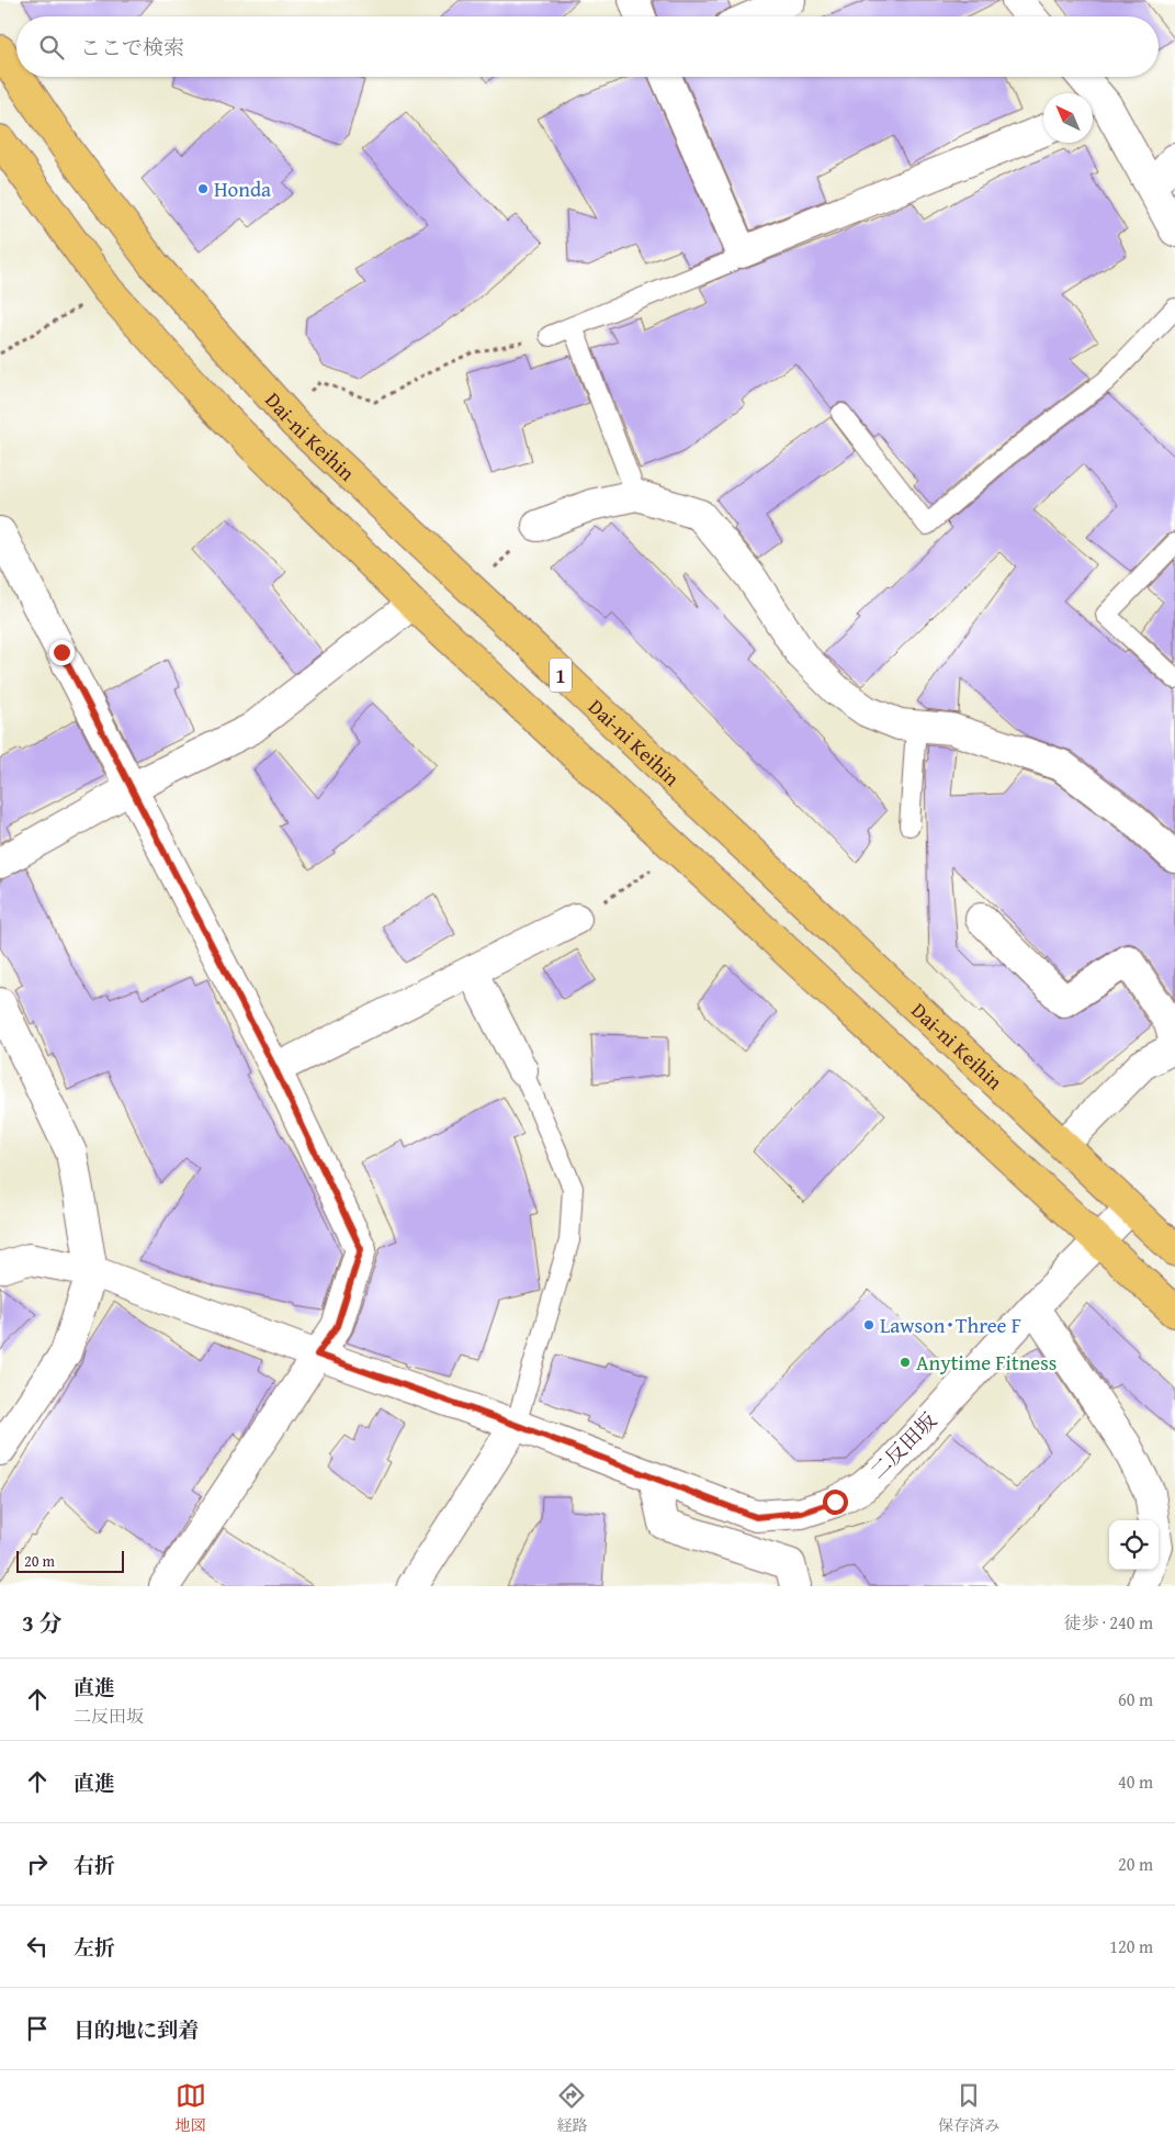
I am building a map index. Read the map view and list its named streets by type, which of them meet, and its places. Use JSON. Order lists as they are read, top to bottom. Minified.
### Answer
{"streets":{"highway":["Dai-ni Keihin","1"],"street":["二反田坂"]},"crossings":[["Dai-ni Keihin","二反田坂"],["1","二反田坂"]],"places":["Honda","Lawson･Three F","Anytime Fitness"],"scale_bar":"20 m","north":"top left","page":{"search":"ここで検索","scale":"20 m","heading":["3 分","徒歩 · 240 m"],"list":[["直進","二反田坂","60 m"],["直進","40 m"],["右折","20 m"],["左折","120 m"],"目的地に到着"],"nav":["地図","経路","保存済み"]}}
